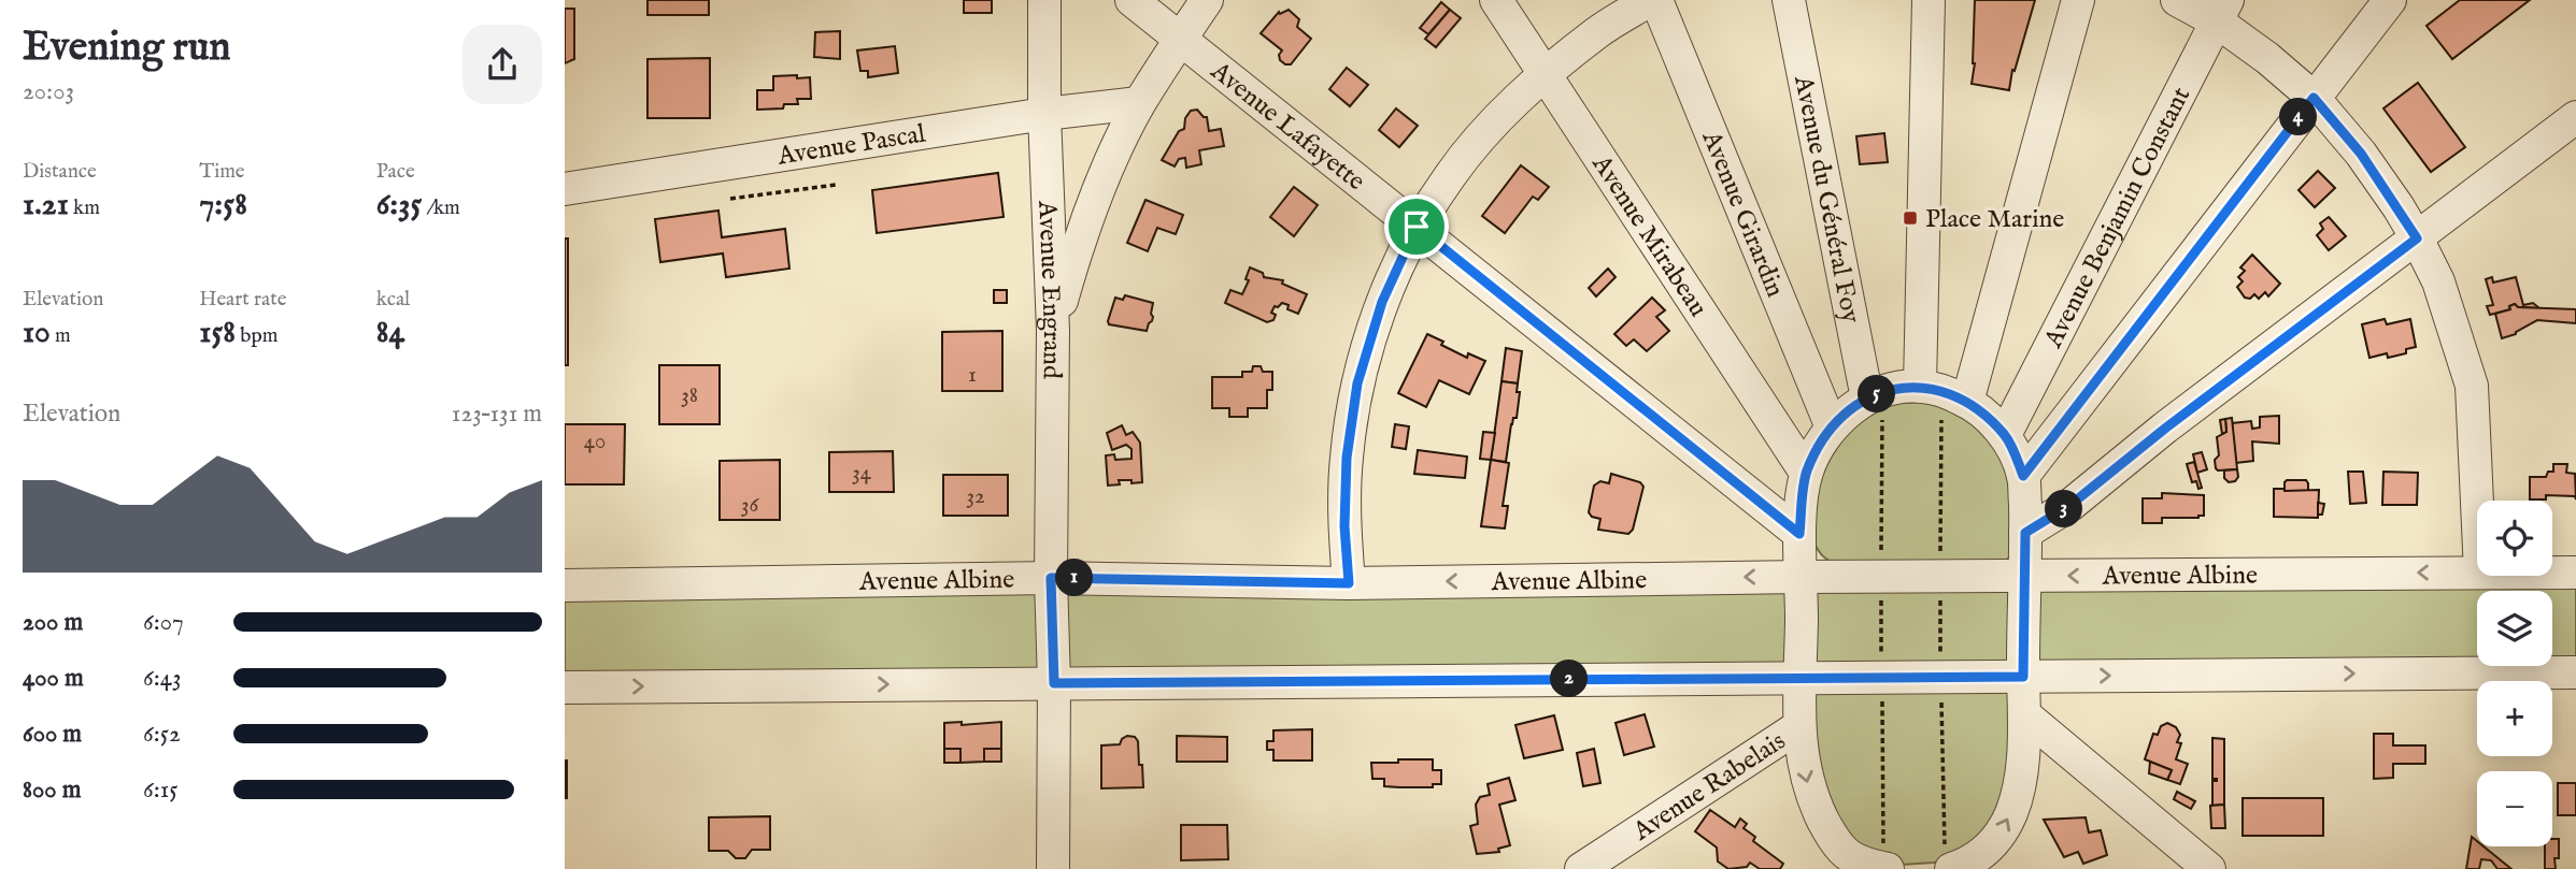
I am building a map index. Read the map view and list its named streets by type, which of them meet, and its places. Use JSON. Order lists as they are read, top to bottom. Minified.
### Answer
{"streets":{"street":["Avenue Lafayette","Avenue Pascal","Avenue du Général Foy","Avenue Girardin","Avenue Benjamin Constant","Avenue Mirabeau","Avenue Engrand","Avenue Albine","Avenue Rabelais"]},"crossings":[["Avenue Pascal","Avenue Engrand"],["Avenue Engrand","Avenue Albine"]],"places":{"transit":["Place Marine"]},"house_numbers":["1","38","40","34","32","36"],"page":{"heading":["Evening run","20:03"],"pins":["4","5","3","1","2"],"stats":[["Distance","1.21 km"],["Time","7:58"],["Pace","6:35 /km"],["Elevation","10 m"],["Heart rate","158 bpm"],["kcal","84"]],"chart":["Elevation","123–131 m"],"map_buttons":["+","−"],"list":[{"name":"200 m","note":"6:07"},{"name":"400 m","note":"6:43"},{"name":"600 m","note":"6:52"},{"name":"800 m","note":"6:15"}]}}
